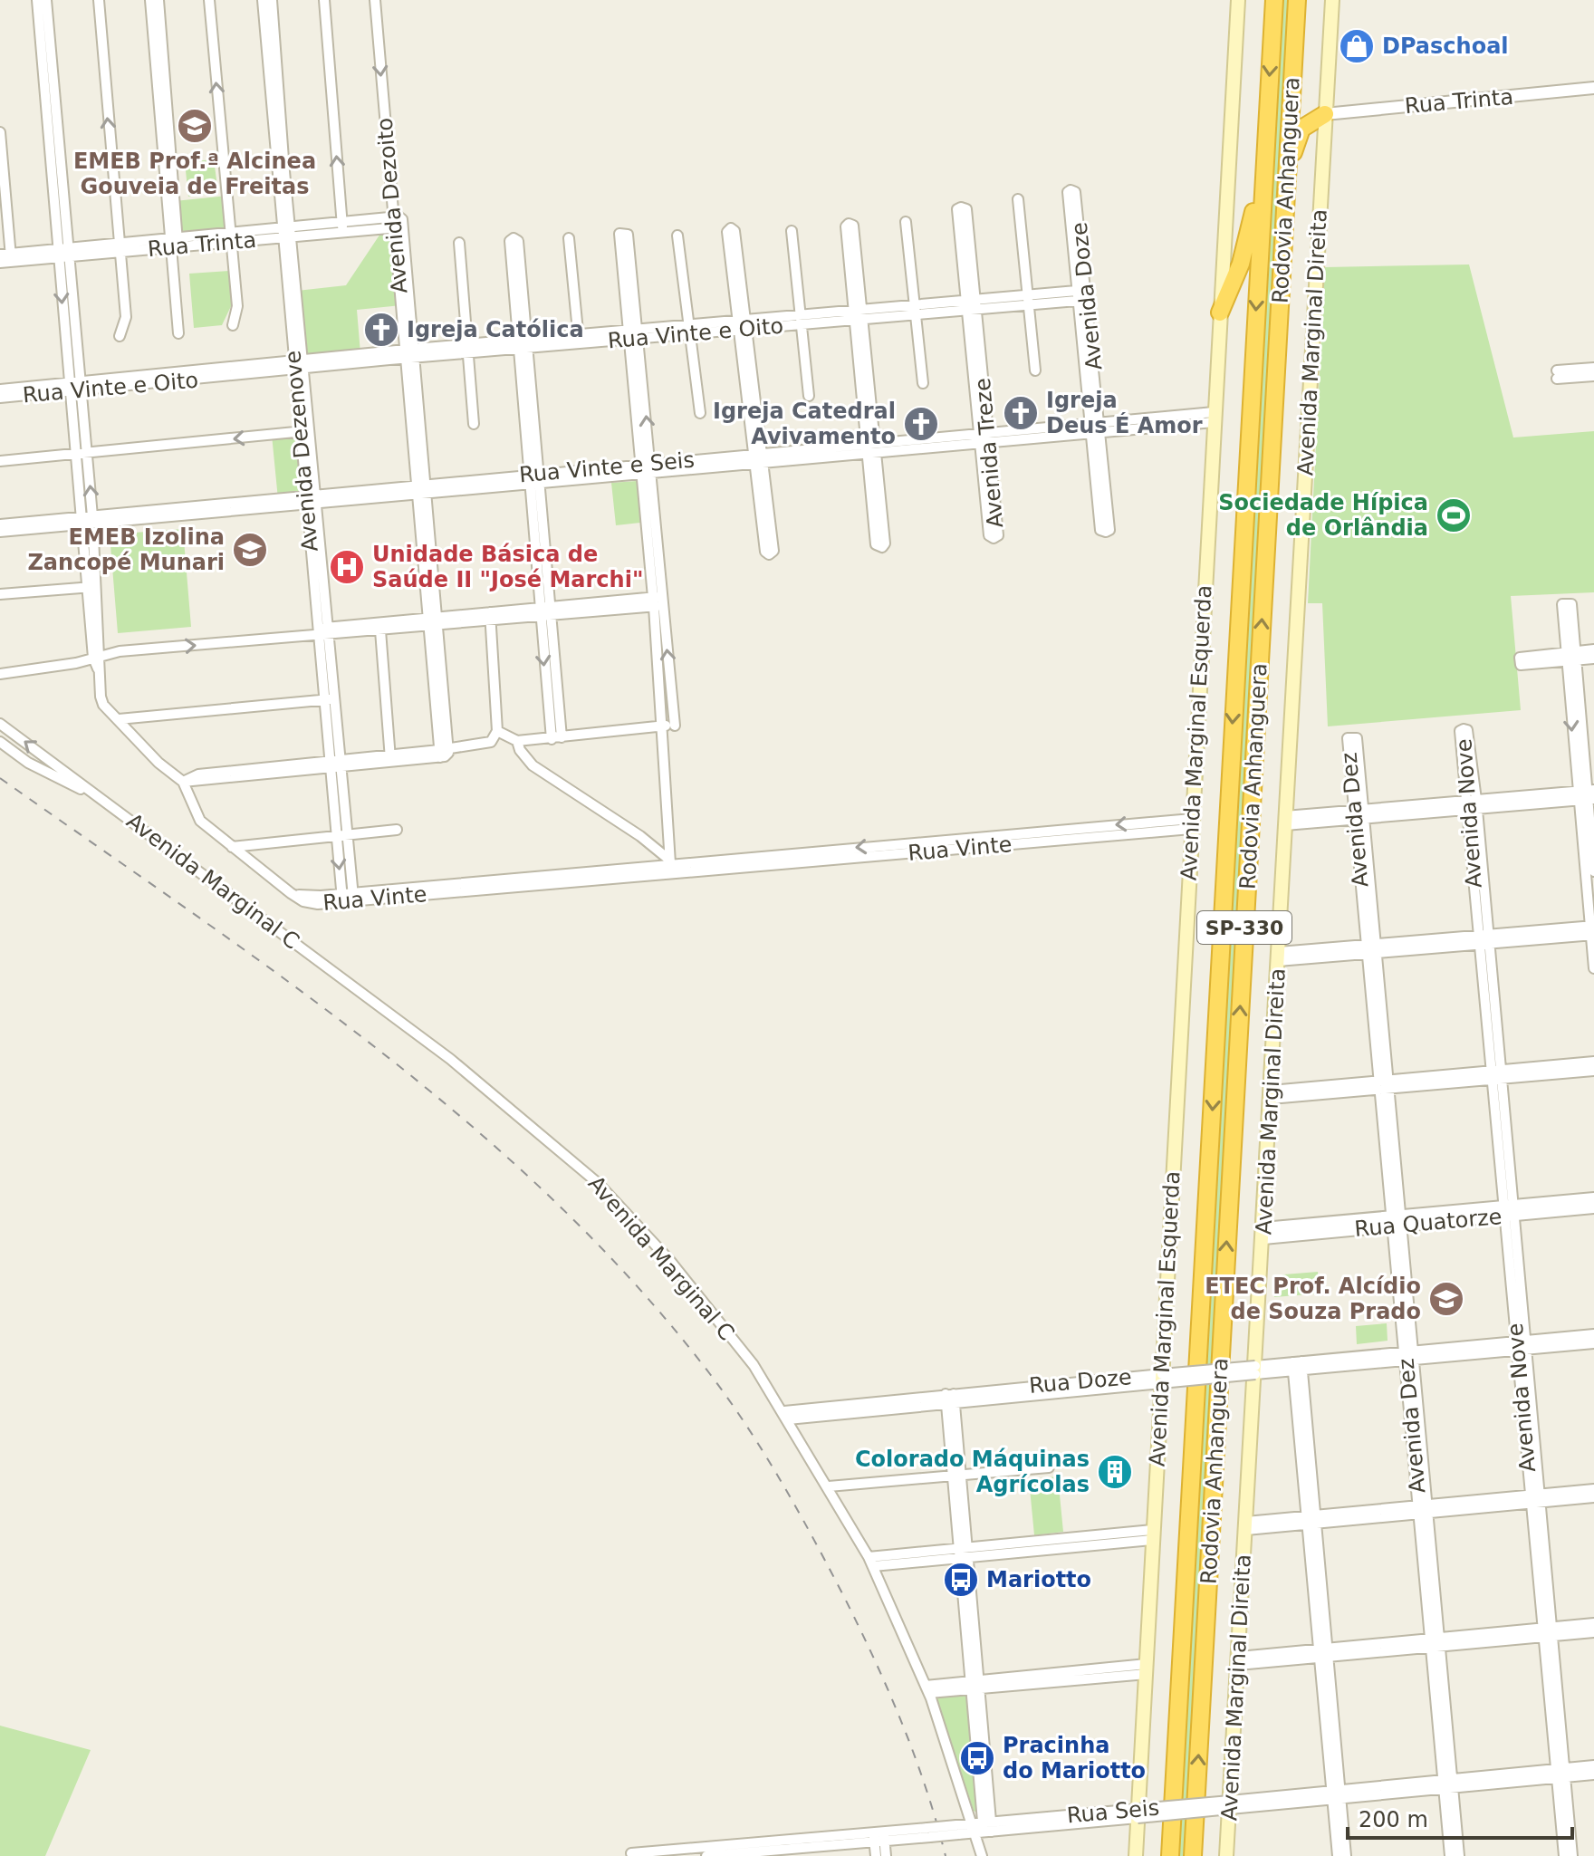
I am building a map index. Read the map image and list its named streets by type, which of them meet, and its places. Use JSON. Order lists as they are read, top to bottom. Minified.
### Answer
{"streets":{"highway":["Rodovia Anhanguera","SP-330"],"main road":["Avenida Marginal Direita","Avenida Marginal Esquerda"],"street":["Rua Trinta","Avenida Dezoito","Avenida Doze","Rua Vinte e Oito","Avenida Dezenove","Avenida Treze","Rua Vinte e Seis","Avenida Nove","Avenida Dez","Rua Vinte","Avenida Marginal C","Rua Quatorze","Rua Doze","Rua Seis"]},"crossings":[["Rua Trinta","Avenida Dezoito"],["Rua Trinta","Avenida Marginal Direita"],["Rua Trinta","Avenida Dezenove"],["Avenida Dezoito","Rua Vinte e Oito"],["Avenida Dezoito","Rua Vinte e Seis"],["Avenida Doze","Rua Vinte e Oito"],["Avenida Doze","Rua Vinte e Seis"],["Rua Vinte e Oito","Avenida Dezenove"],["Rua Vinte e Oito","Avenida Treze"],["Avenida Marginal Direita","Rua Quatorze"],["Avenida Marginal Direita","Rua Doze"],["Avenida Marginal Direita","Rua Seis"],["Avenida Dezenove","Rua Vinte e Seis"],["Avenida Dezenove","Rua Vinte"],["Avenida Treze","Rua Vinte e Seis"],["Rua Vinte e Seis","Avenida Marginal Esquerda"],["Avenida Marginal Esquerda","Rua Vinte"],["Avenida Marginal Esquerda","Rua Doze"],["Avenida Marginal Esquerda","Rua Seis"],["Avenida Nove","Rua Quatorze"],["Avenida Nove","Rua Doze"],["Avenida Nove","Rua Seis"],["Avenida Dez","Rua Quatorze"],["Avenida Dez","Rua Doze"],["Avenida Dez","Rua Seis"],["Avenida Marginal C","Rua Doze"],["Avenida Marginal C","Rua Seis"]],"places":{"shop":["DPaschoal"],"school or university":["EMEB Prof.ª Alcinea Gouveia de Freitas","EMEB Izolina Zancopé Munari","ETEC Prof. Alcídio de Souza Prado"],"church":["Igreja Católica","Igreja Deus É Amor","Igreja Catedral Avivamento"],"sports":["Sociedade Hípica de Orlândia"],"hospital":["Unidade Básica de Saúde II \"José Marchi\""],"building":["Colorado Máquinas Agrícolas"],"bus stop":["Mariotto","Pracinha do Mariotto"]},"scale_bar":"200 m"}
